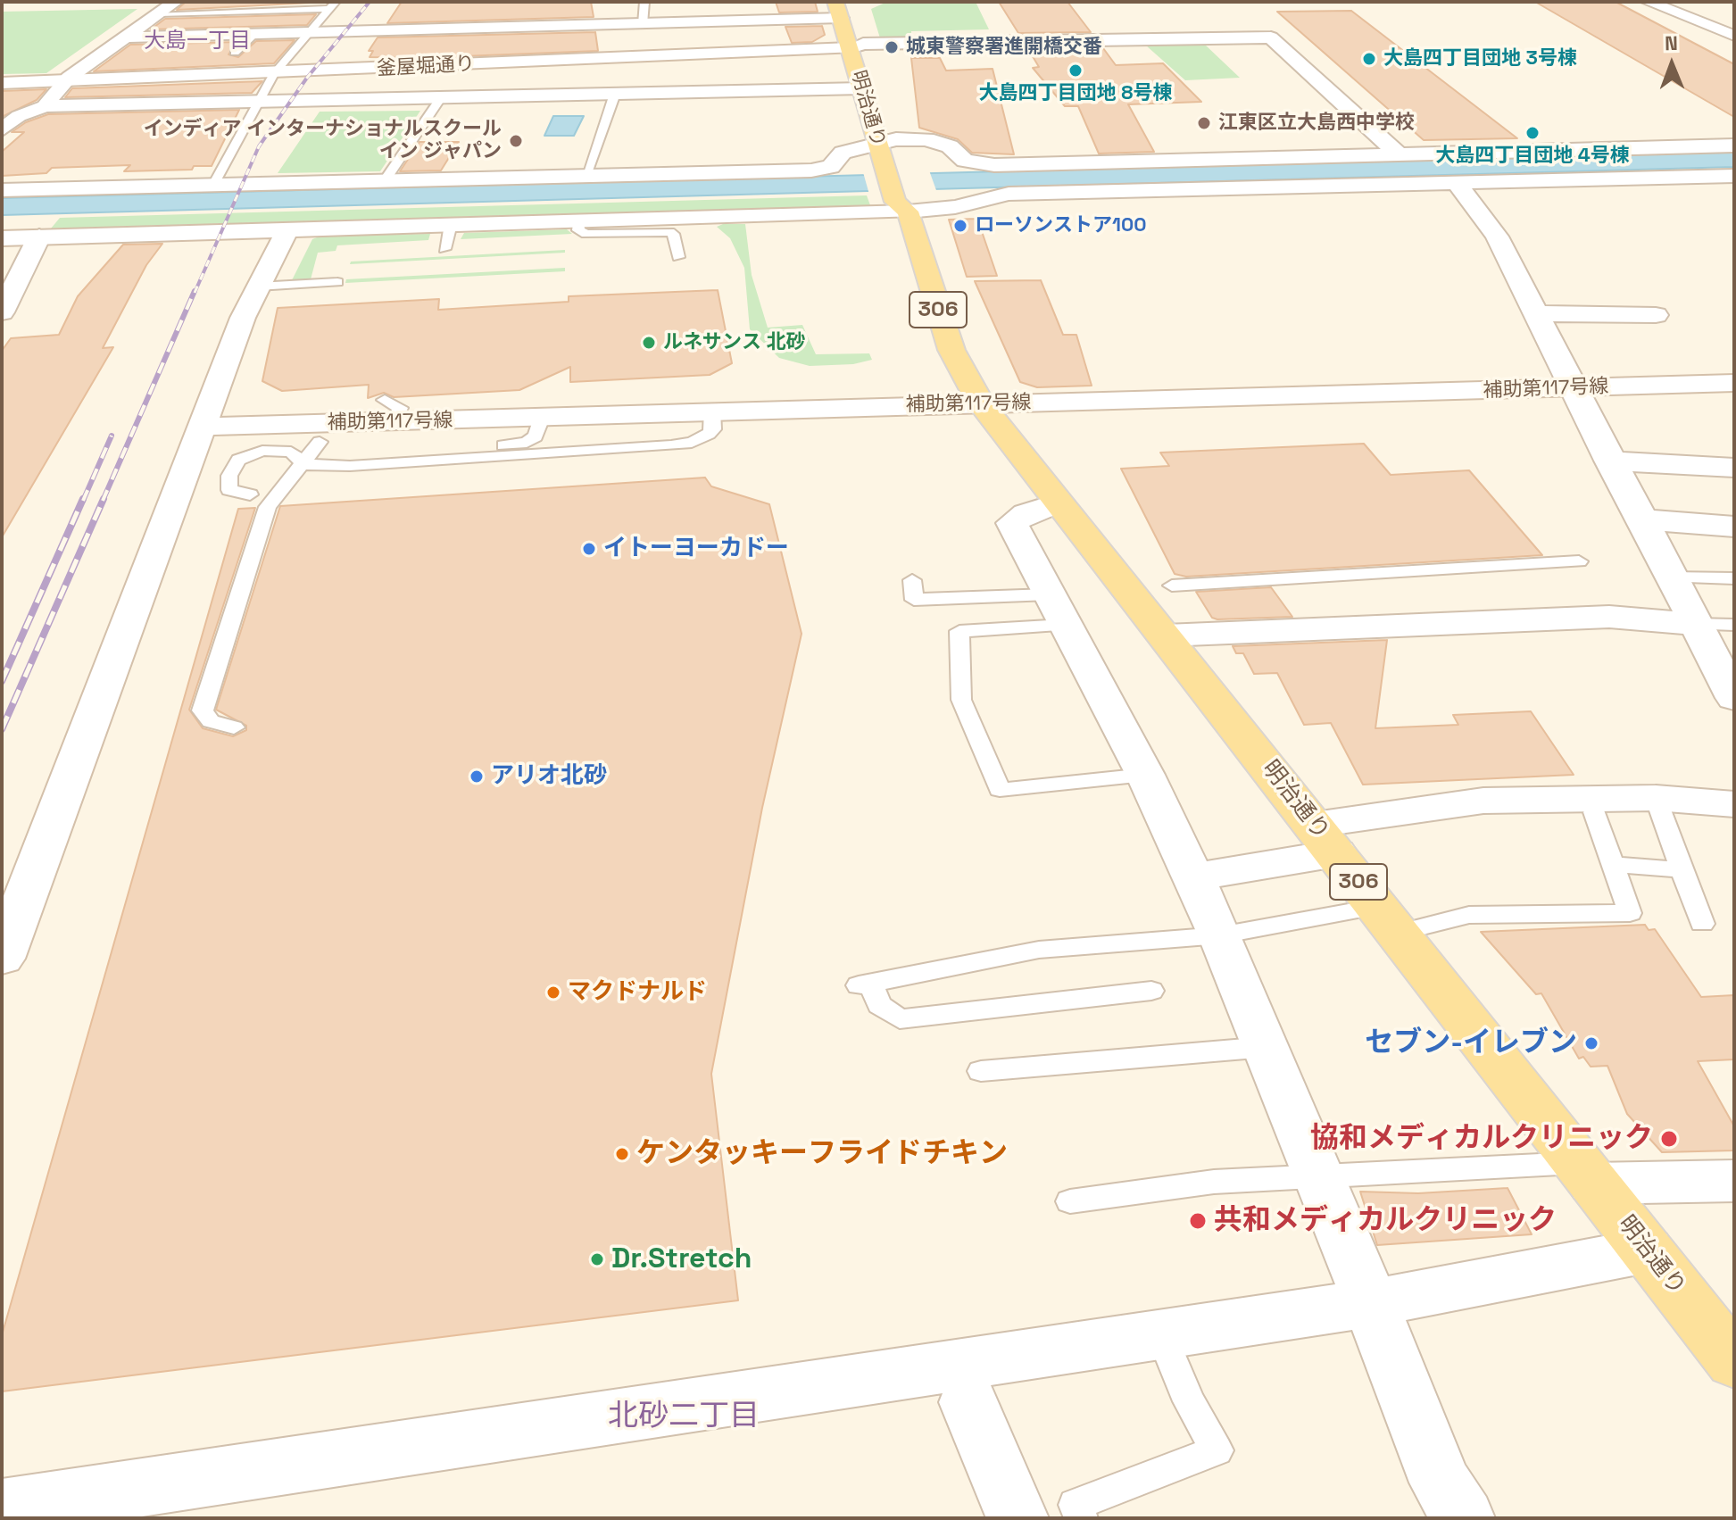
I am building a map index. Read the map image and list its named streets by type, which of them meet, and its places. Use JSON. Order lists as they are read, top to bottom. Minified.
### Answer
{"streets":{"main road":["明治通り","306"],"street":["釜屋堀通り","補助第117号線"]},"crossings":[["釜屋堀通り","明治通り"],["明治通り","補助第117号線"]],"districts":["大島一丁目","北砂二丁目"],"places":["城東警察署進開橋交番","大島四丁目団地 3号棟","大島四丁目団地 8号棟","江東区立大島西中学校","大島四丁目団地 4号棟","インディア インターナショナルスクール イン ジャパン","ローソンストア100","ルネサンス 北砂","イトーヨーカドー","アリオ北砂","マクドナルド","セブン-イレブン","協和メディカルクリニック","ケンタッキーフライドチキン","共和メディカルクリニック","Dr.Stretch"],"north":"top"}
